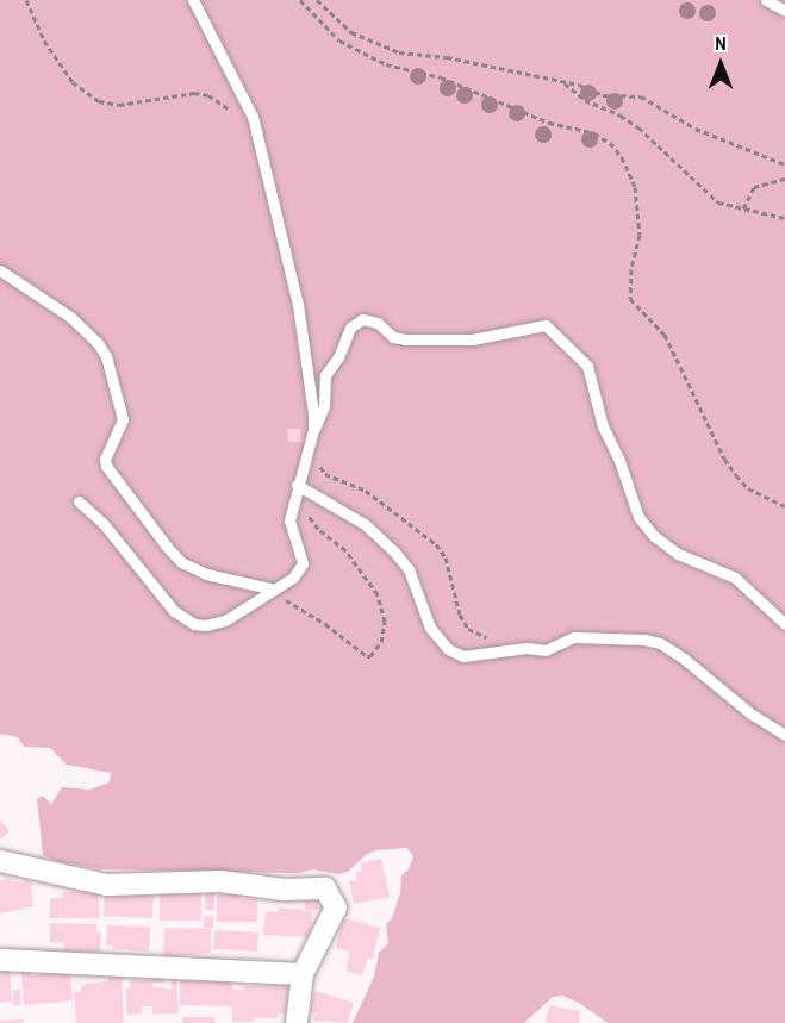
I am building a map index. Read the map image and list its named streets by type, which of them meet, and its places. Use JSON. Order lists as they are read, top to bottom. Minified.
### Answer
{"north":"top"}
